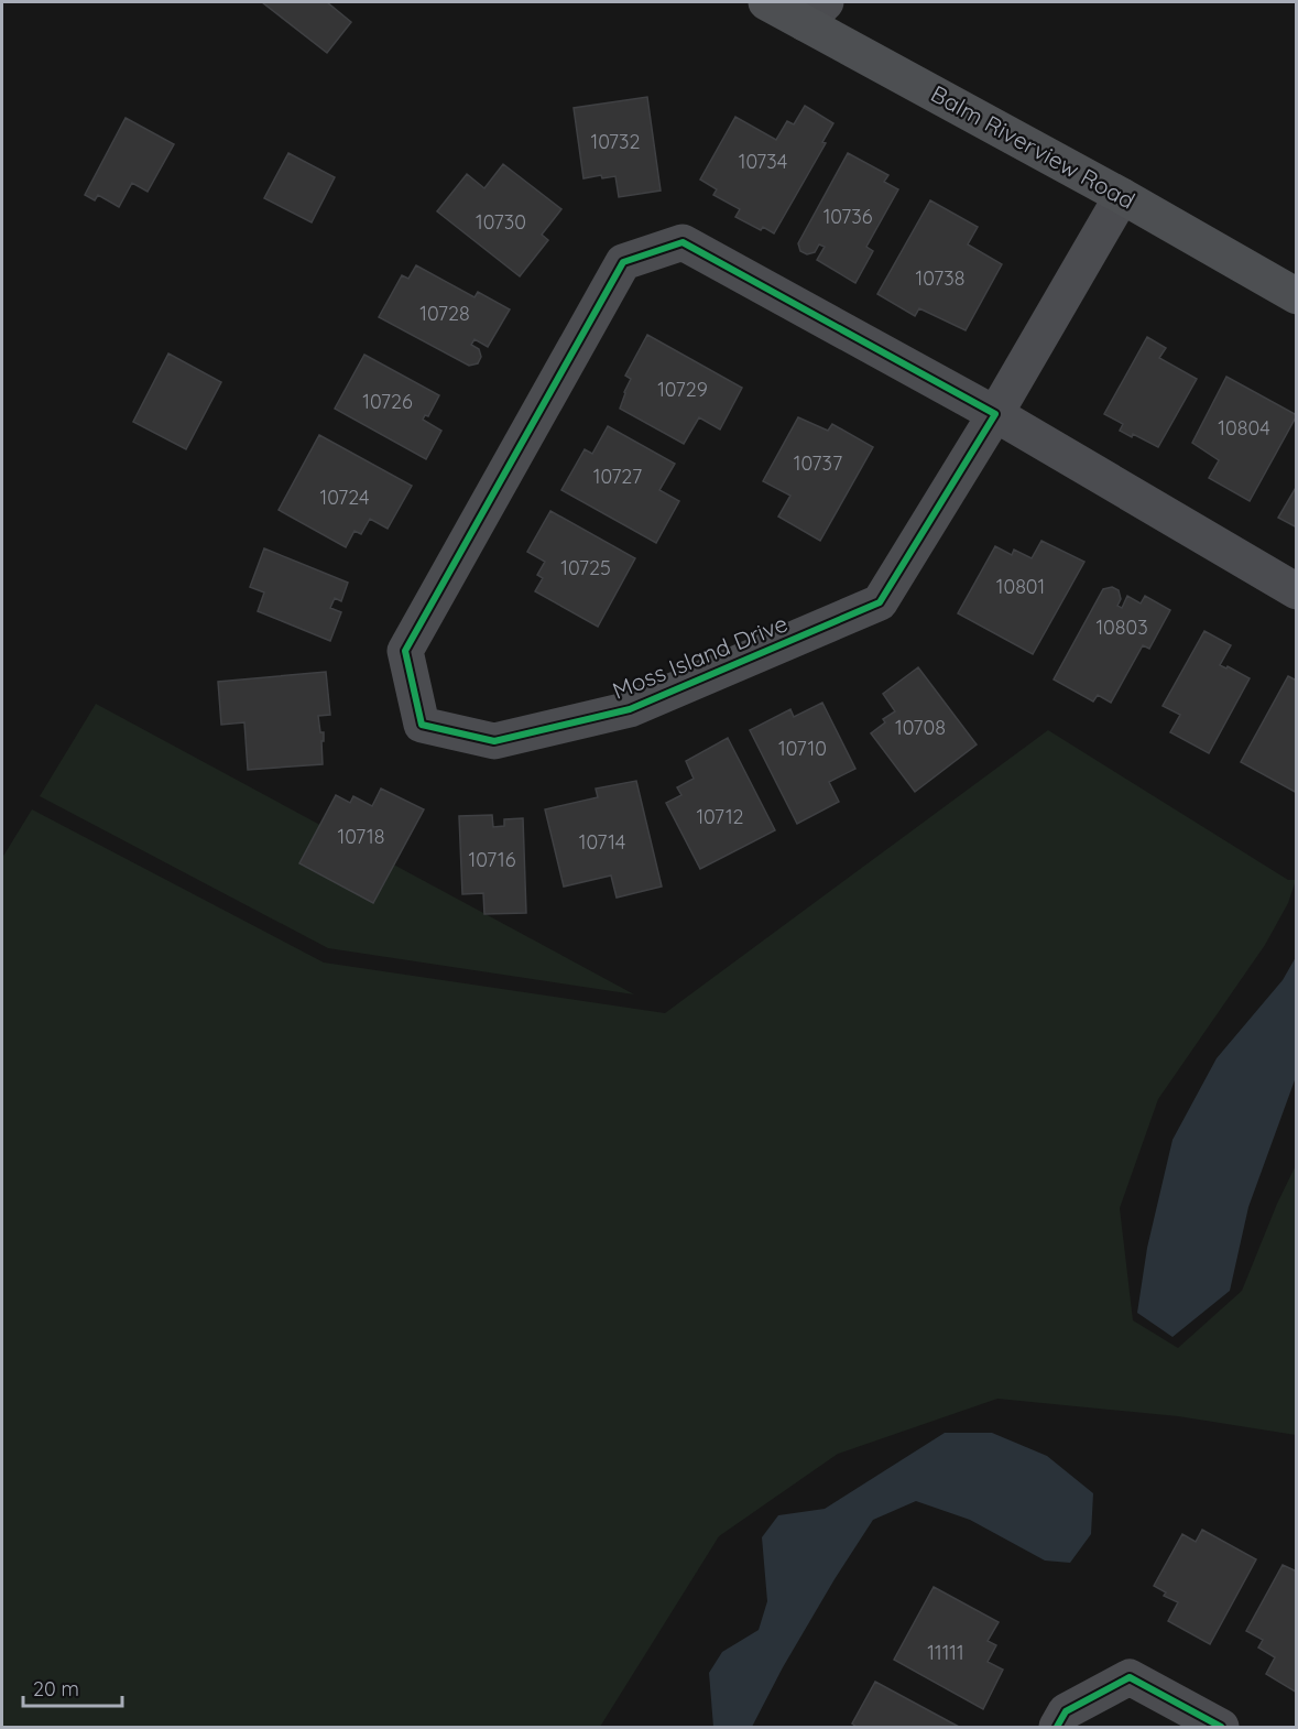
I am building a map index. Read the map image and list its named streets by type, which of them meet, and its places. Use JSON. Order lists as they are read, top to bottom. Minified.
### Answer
{"streets":{"main road":["Balm Riverview Road"],"street":["Moss Island Drive"]},"crossings":[["Balm Riverview Road","Moss Island Drive"]],"house_numbers":["10732","10734","10736","10730","10738","10728","10729","10726","10804","10737","10727","10724","10725","10801","10803","10708","10710","10712","10718","10714","10716","11111"],"scale_bar":"20 m"}
